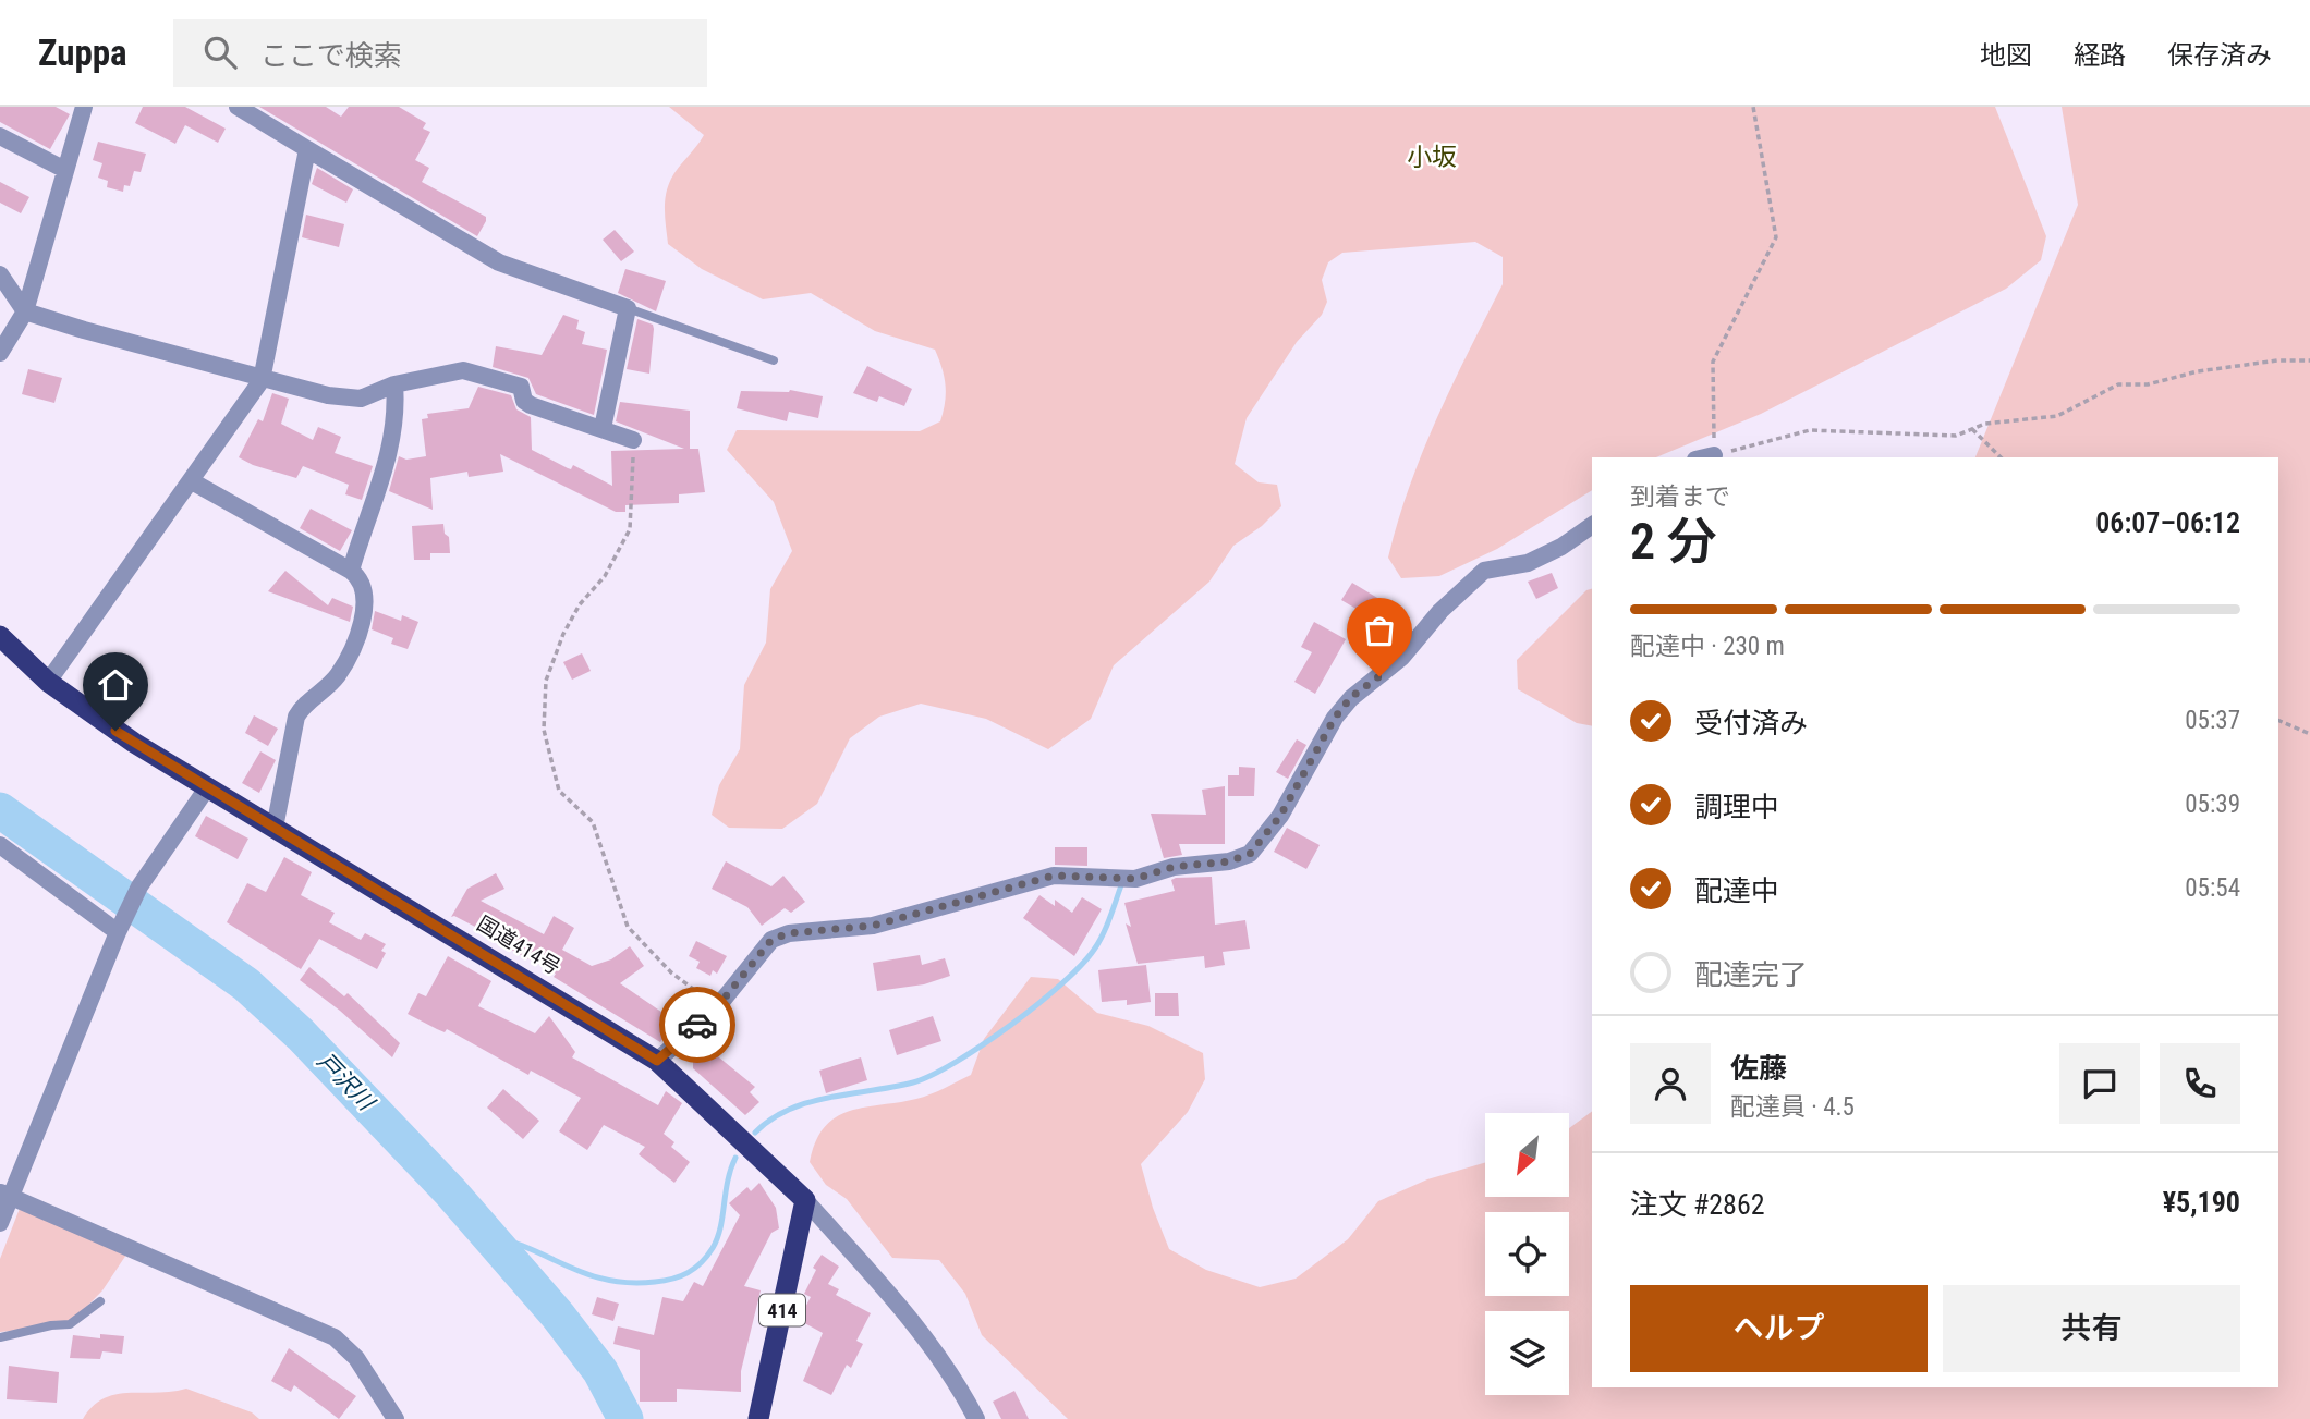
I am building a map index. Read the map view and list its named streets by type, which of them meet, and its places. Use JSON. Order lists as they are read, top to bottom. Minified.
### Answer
{"streets":{"highway":["国道414号","414"]},"crossings":[["国道414号","414"]],"districts":["小坂"],"water":["戸沢川"],"north":"bottom left","page":{"header":"Zuppa","search":"ここで検索","nav":["地図","経路","保存済み"],"heading":["2 分","到着まで","06:07–06:12"],"panel":["佐藤","配達員 · 4.5","注文 #2862","¥5,190"],"bar":"配達中 · 230 m","list":[["受付済み","05:37"],["調理中","05:39"],["配達中","05:54"],"配達完了"],"buttons":["ヘルプ","共有"]}}
